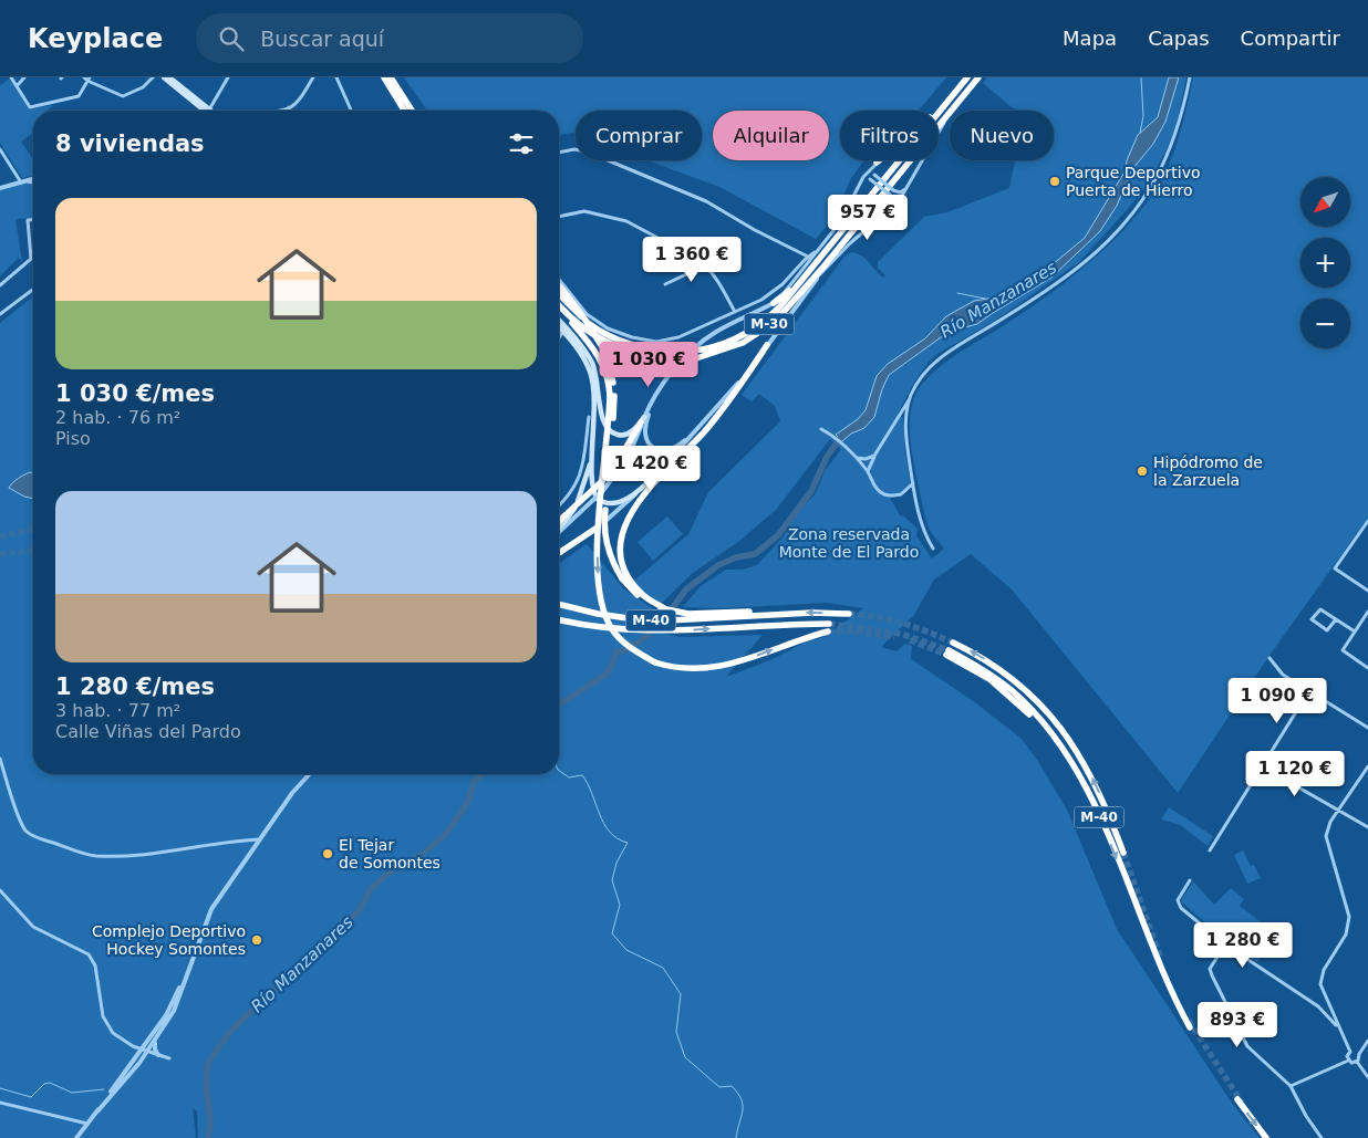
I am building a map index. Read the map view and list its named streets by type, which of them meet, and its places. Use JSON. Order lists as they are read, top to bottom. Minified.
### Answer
{"streets":{"highway":["M-30","M-40"]},"water":["Río Manzanares"],"parks":["Zona reservada Monte de El Pardo"],"places":["Parque Deportivo Puerta de Hierro","Hipódromo de la Zarzuela","El Tejar de Somontes","Complejo Deportivo Hockey Somontes"],"north":"bottom left","page":{"header":"Keyplace","search":"Buscar aquí","nav":["Mapa","Capas","Compartir"],"chip":["Comprar","Alquilar","Filtros","Nuevo"],"heading":"8 viviendas","map_buttons":["+","−"],"list":[{"name":"1 030 €/mes","note":"2 hab. · 76 m² · Piso"},{"name":"1 280 €/mes","note":"3 hab. · 77 m² · Calle Viñas del Pardo"}],"price":["957 €","1 360 €","1 030 €","1 420 €","1 090 €","1 120 €","1 280 €","893 €"]}}
